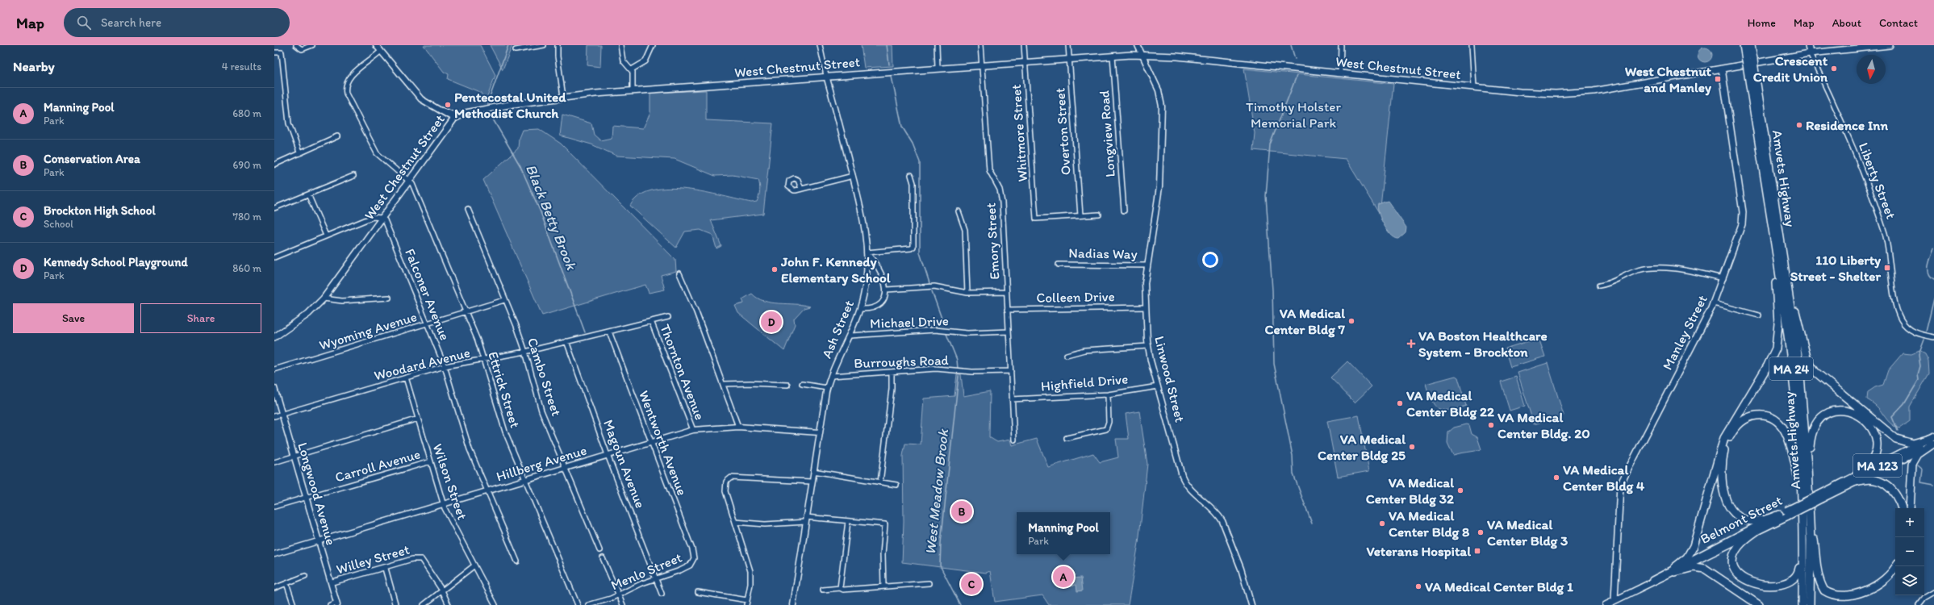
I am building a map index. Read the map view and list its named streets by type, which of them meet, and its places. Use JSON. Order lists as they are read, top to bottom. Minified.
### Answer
{"streets":{"highway":["Amvets Highway","MA 24","MA 123","Belmont Street"],"main road":["West Chestnut Street","Liberty Street","Manley Street"],"street":["Overton Street","Whitmore Street","Longview Road","Emory Street","Nadias Way","Falconer Avenue","Colleen Drive","Michael Drive","Ash Street","Wyoming Avenue","Burroughs Road","Woodard Avenue","Thornton Avenue","Cambo Street","Linwood Street","Highfield Drive","Ettrick Street","Wentworth Avenue","Hillberg Avenue","Magoun Avenue","Carroll Avenue","Wilson Street","Longwood Avenue","Willey Street","Menlo Street"]},"crossings":[["West Chestnut Street","Overton Street"],["West Chestnut Street","Whitmore Street"],["West Chestnut Street","Longview Road"],["West Chestnut Street","Liberty Street"],["West Chestnut Street","Emory Street"],["West Chestnut Street","Falconer Avenue"],["West Chestnut Street","Ash Street"],["West Chestnut Street","Manley Street"],["West Chestnut Street","Linwood Street"],["West Chestnut Street","Ettrick Street"],["Overton Street","Whitmore Street"],["Emory Street","Colleen Drive"],["Emory Street","Michael Drive"],["Emory Street","Burroughs Road"],["Emory Street","Highfield Drive"],["Nadias Way","Linwood Street"],["Falconer Avenue","Wyoming Avenue"],["Falconer Avenue","Woodard Avenue"],["Falconer Avenue","Hillberg Avenue"],["Colleen Drive","Linwood Street"],["Michael Drive","Ash Street"],["Ash Street","Burroughs Road"],["Ash Street","Hillberg Avenue"],["Wyoming Avenue","Cambo Street"],["Wyoming Avenue","Ettrick Street"],["Manley Street","Belmont Street"],["Woodard Avenue","Thornton Avenue"],["Woodard Avenue","Cambo Street"],["Woodard Avenue","Ettrick Street"],["Woodard Avenue","Wentworth Avenue"],["Woodard Avenue","Magoun Avenue"],["Woodard Avenue","Wilson Street"],["Woodard Avenue","Longwood Avenue"],["Thornton Avenue","Hillberg Avenue"],["Cambo Street","Hillberg Avenue"],["Linwood Street","Highfield Drive"],["Ettrick Street","Hillberg Avenue"],["Wentworth Avenue","Hillberg Avenue"],["Wentworth Avenue","Menlo Street"],["Hillberg Avenue","Magoun Avenue"],["Hillberg Avenue","Wilson Street"],["Hillberg Avenue","Longwood Avenue"],["Magoun Avenue","Menlo Street"],["Carroll Avenue","Wilson Street"],["Carroll Avenue","Longwood Avenue"],["Longwood Avenue","Willey Street"]],"water":["Black Betty Brook","West Meadow Brook"],"parks":["Timothy Holster Memorial Park"],"places":{"other":["Crescent Credit Union","Pentecostal United Methodist Church","Residence Inn","John F. Kennedy Elementary School","VA Medical Center Bldg 7","VA Medical Center Bldg 22","VA Medical Center Bldg. 20","VA Medical Center Bldg 25","VA Medical Center Bldg 4","VA Medical Center Bldg 32","VA Medical Center Bldg 8","VA Medical Center Bldg 3","VA Medical Center Bldg 1"],"transit":["West Chestnut and Manley","110 Liberty Street - Shelter","Veterans Hospital"],"health":["VA Boston Healthcare System - Brockton"]},"north":"bottom","page":{"header":"Map","search":"Search here","nav":["Home","Map","About","Contact"],"heading":["Nearby","4 results"],"list":[{"mark":"A","name":"Manning Pool","note":"Park","value":"680 m"},{"mark":"B","name":"Conservation Area","note":"Park","value":"690 m"},{"mark":"C","name":"Brockton High School","note":"School","value":"780 m"},{"mark":"D","name":"Kennedy School Playground","note":"Park","value":"860 m"}],"buttons":["Save","Share"],"pins":["D","B","A","C"],"map_buttons":["+","−"],"popup":["Manning Pool","Park"]}}
